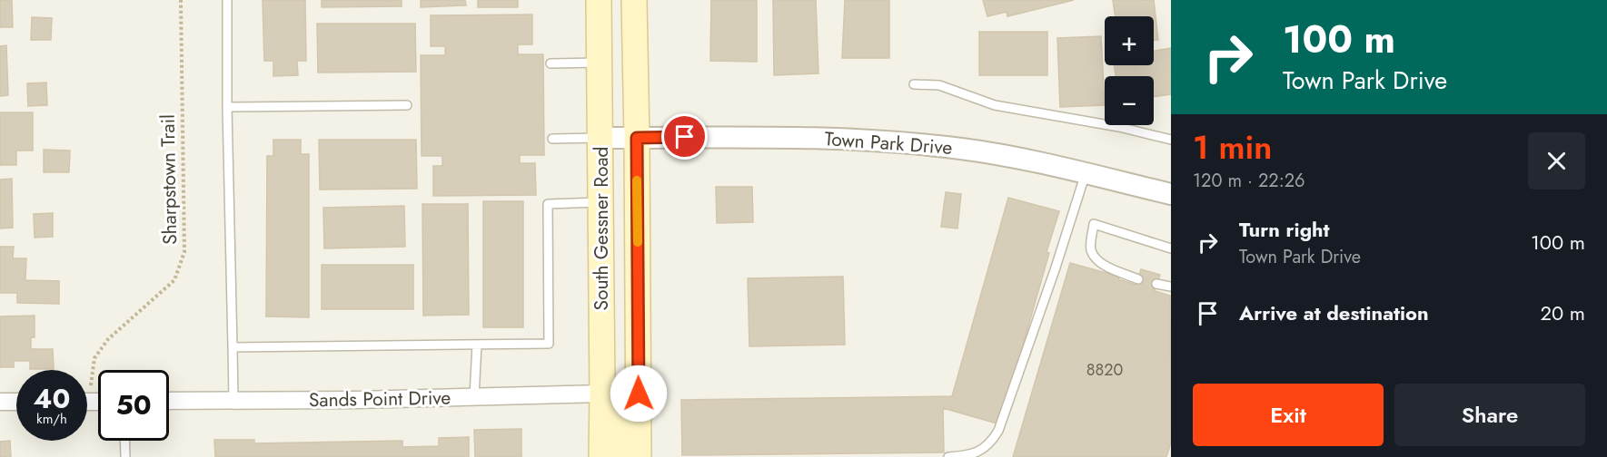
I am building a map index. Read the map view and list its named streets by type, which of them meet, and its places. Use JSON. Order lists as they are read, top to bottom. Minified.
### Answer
{"streets":{"main road":["South Gessner Road"],"street":["Town Park Drive","Sands Point Drive"],"path":["Sharpstown Trail"]},"crossings":[["Town Park Drive","South Gessner Road"],["South Gessner Road","Sands Point Drive"]],"house_numbers":["8820"],"page":{"turn":["100 m","Town Park Drive"],"map_buttons":["+","−"],"heading":["1 min","120 m · 22:26"],"list":[{"name":"Turn right","note":"Town Park Drive","value":"100 m"},{"name":"Arrive at destination","value":"20 m"}],"speed":"40 km/h","limit":"50","buttons":["Exit","Share"]}}
